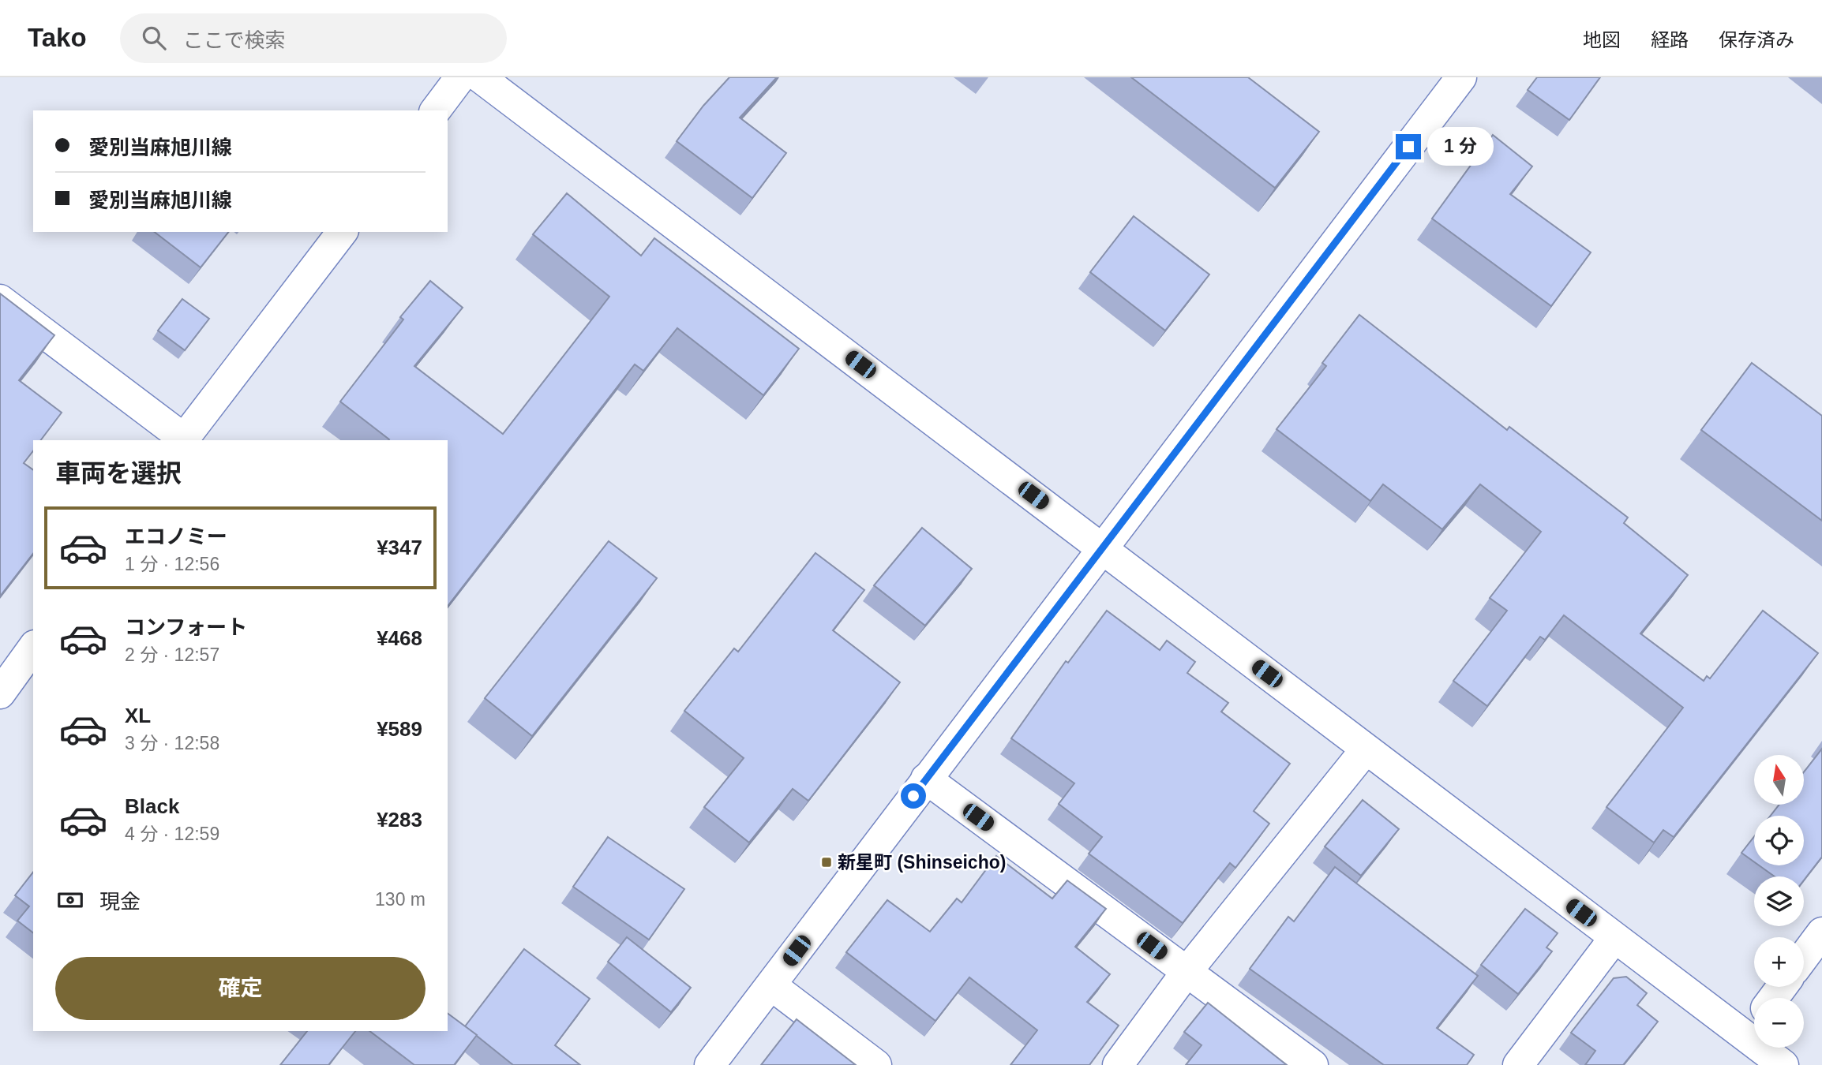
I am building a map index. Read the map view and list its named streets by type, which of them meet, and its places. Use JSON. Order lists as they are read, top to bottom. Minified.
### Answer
{"places":{"transit":["新星町 (Shinseicho)"]},"north":"top","page":{"header":"Tako","search":"ここで検索","nav":["地図","経路","保存済み"],"banner":["愛別当麻旭川線","愛別当麻旭川線"],"bubble":"1 分","heading":"車両を選択","list":[{"name":"エコノミー","note":"1 分 · 12:56","value":"¥347"},{"name":"コンフォート","note":"2 分 · 12:57","value":"¥468"},{"name":"XL","note":"3 分 · 12:58","value":"¥589"},{"name":"Black","note":"4 分 · 12:59","value":"¥283"}],"map_buttons":["+","−"],"pay":["現金","130 m"],"buttons":"確定"}}
